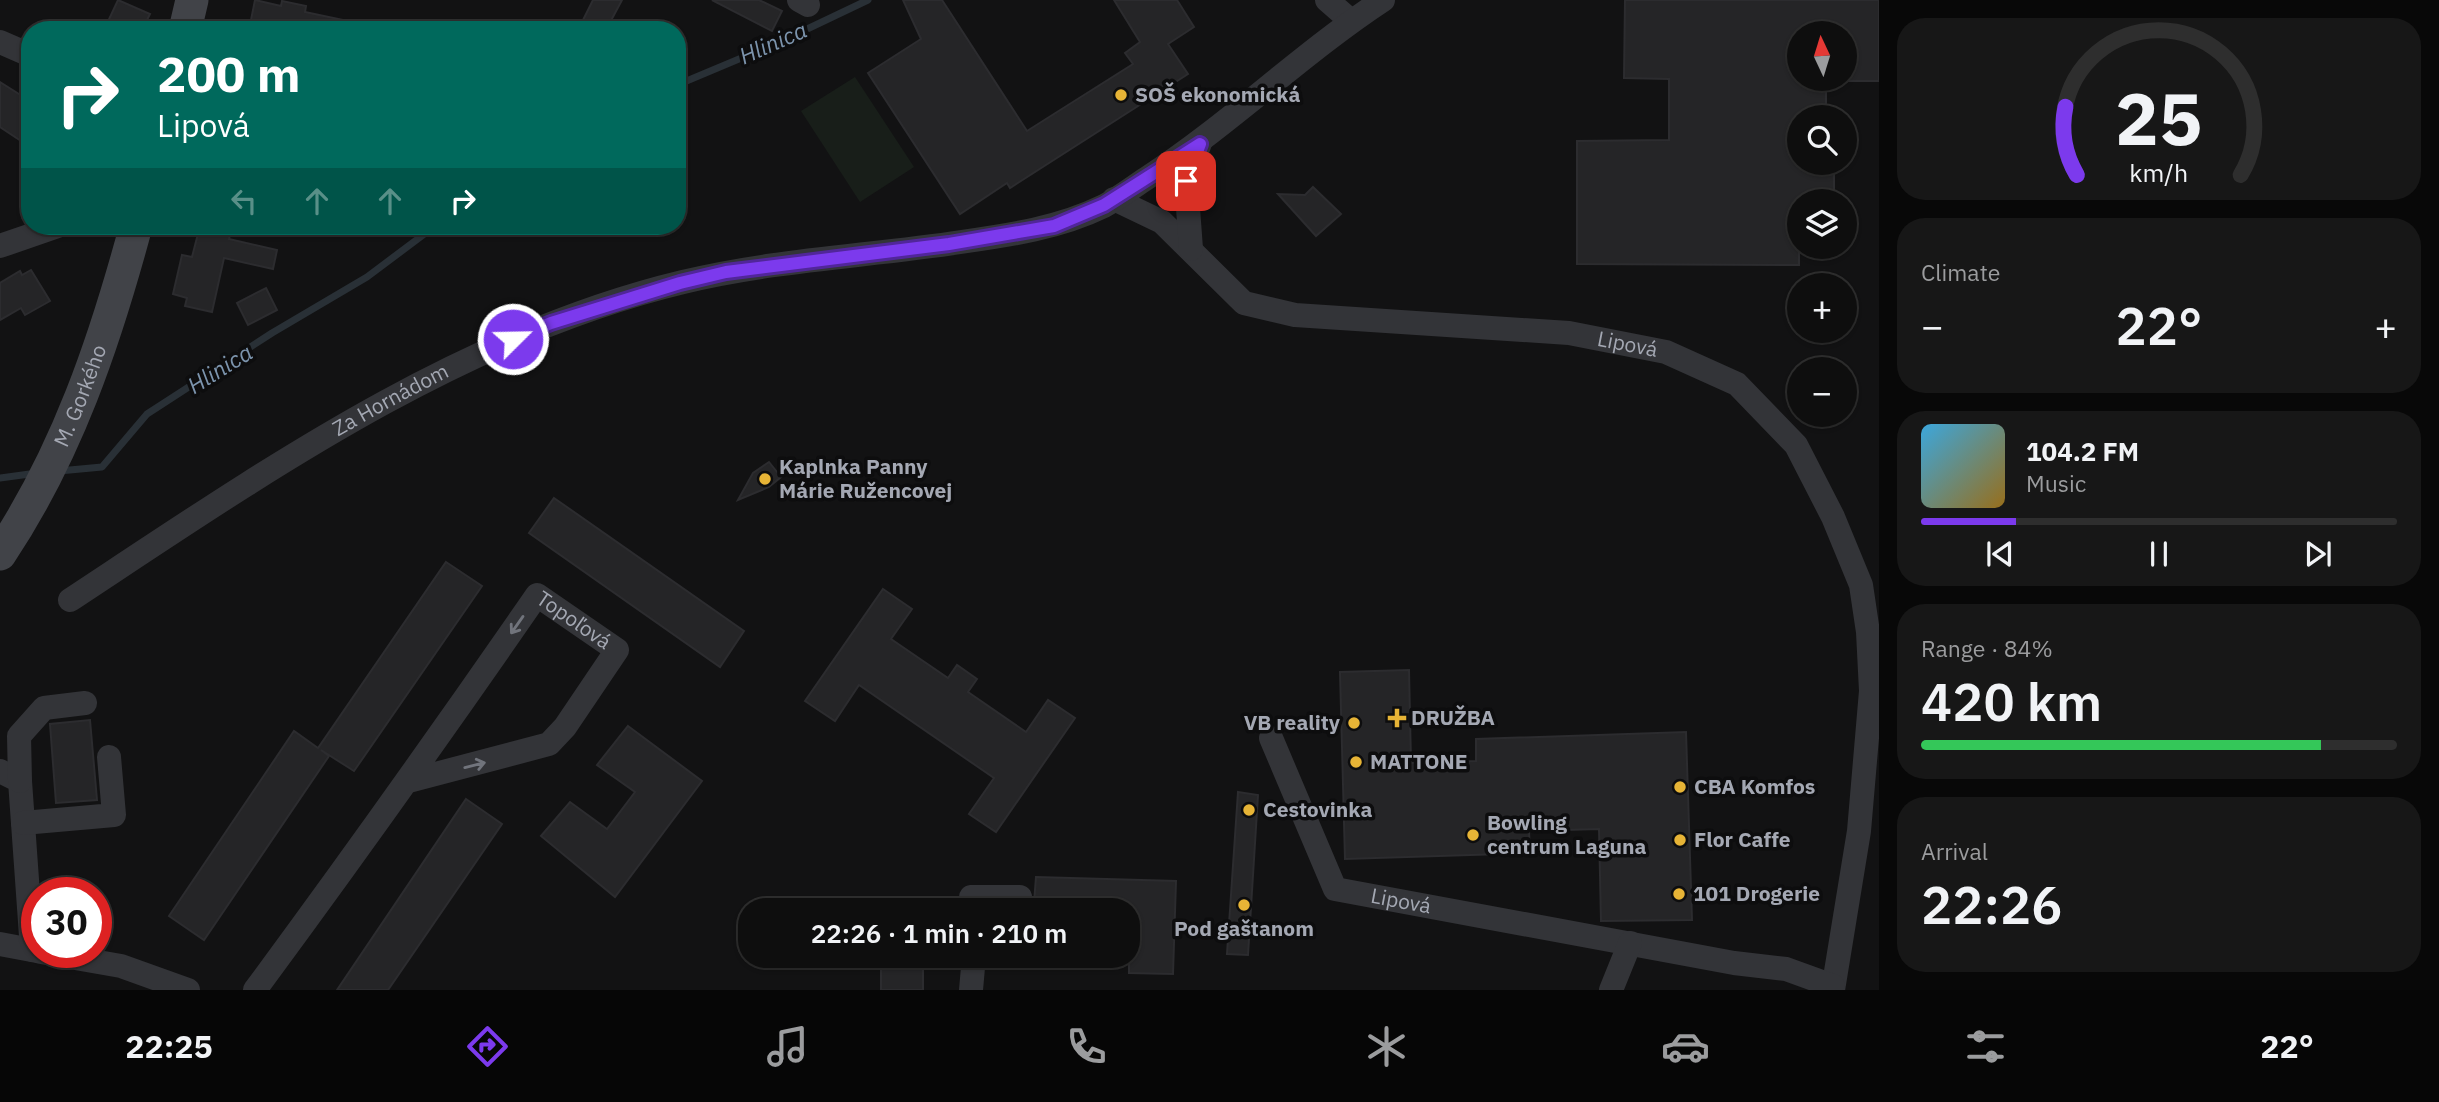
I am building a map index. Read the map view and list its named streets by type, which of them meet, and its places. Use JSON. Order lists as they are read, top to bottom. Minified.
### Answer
{"streets":{"main road":["M. Gorkého"],"street":["Lipová","Za Hornádom","Topoľová"]},"crossings":[["Lipová","Za Hornádom"]],"water":["Hlinica"],"places":{"other":["SOŠ ekonomická","Kaplnka Panny Márie Ružencovej","VB reality","MATTONE","CBA Komfos","Cestovinka","Bowling centrum Laguna","Flor Caffe","101 Drogerie","Pod gaštanom"],"health":["DRUŽBA"]},"north":"top","page":{"map_buttons":["+","−"],"turn":["200 m","Lipová"],"tile":["Climate",["Range · 84%","420 km"],["Arrival","22:26"]],"heat":["−","22°","+"],"song":["104.2 FM","Music"],"limit":"30","trip":"22:26 · 1 min · 210 m","tabs":["22:25","22°"],"gauge":["25","km/h"]}}
